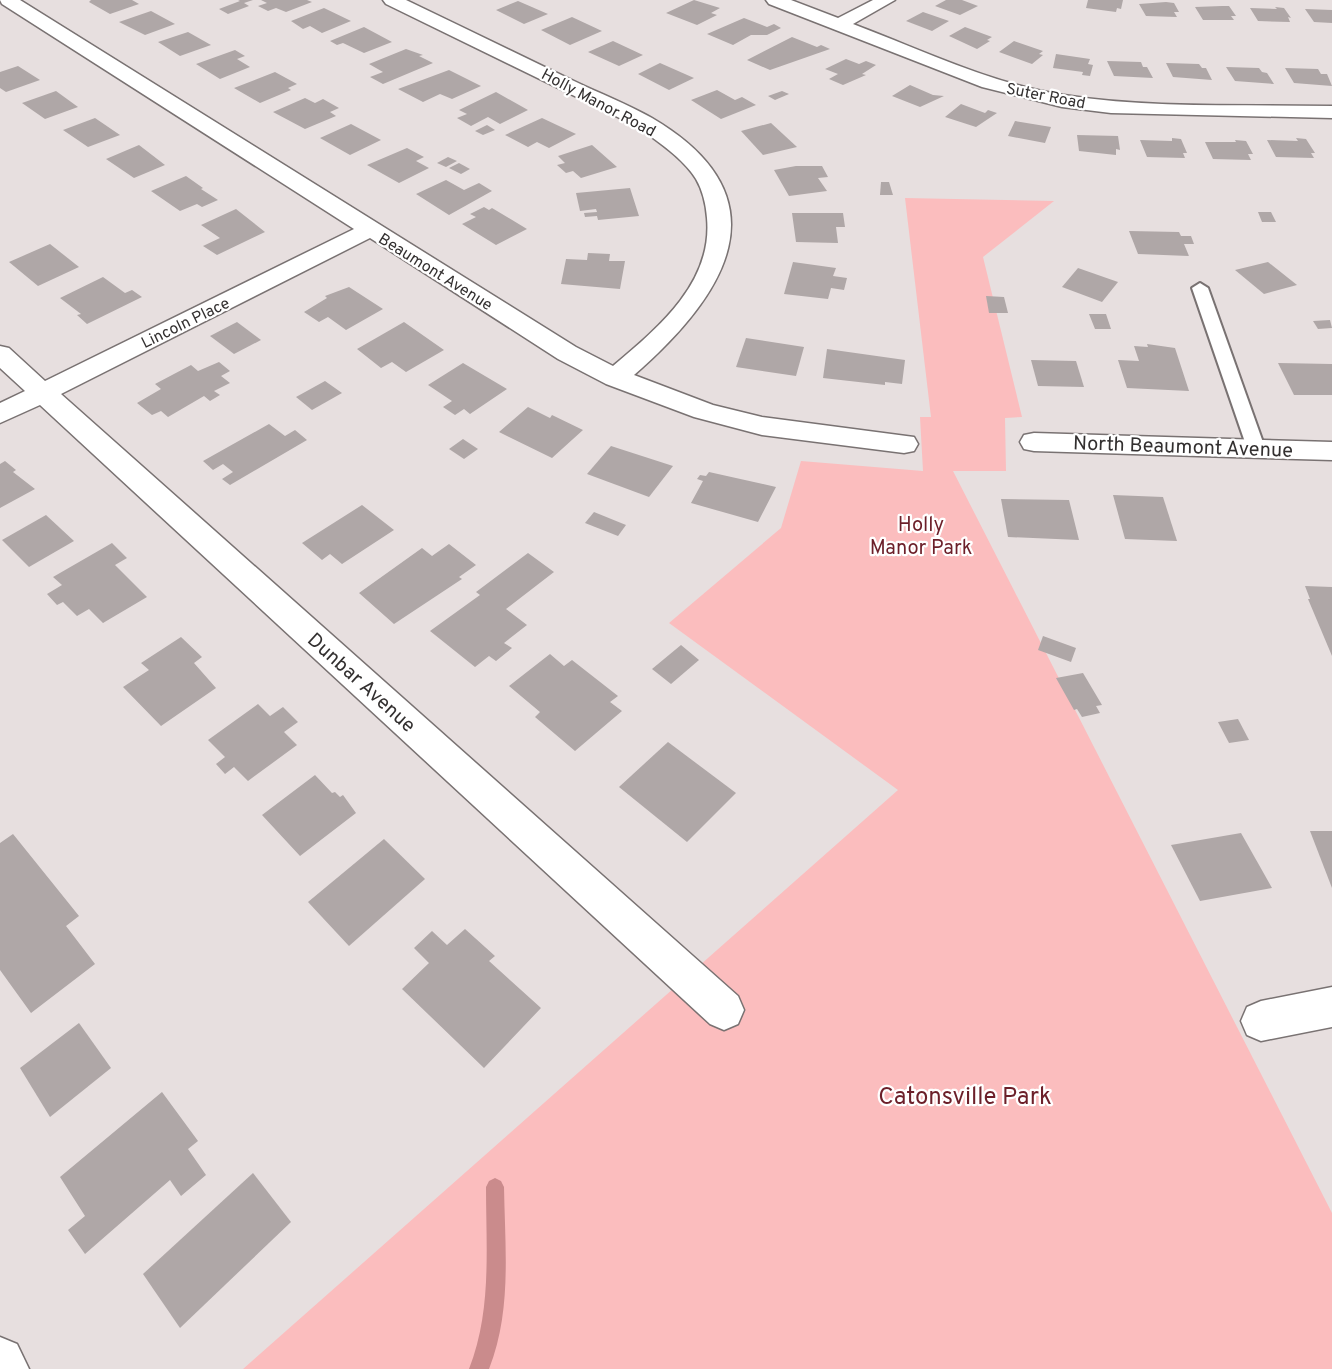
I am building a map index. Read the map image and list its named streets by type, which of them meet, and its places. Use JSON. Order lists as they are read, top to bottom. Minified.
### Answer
{"streets":{"street":["Suter Road","Holly Manor Road","Beaumont Avenue","Lincoln Place","North Beaumont Avenue","Dunbar Avenue"]},"crossings":[["Holly Manor Road","Beaumont Avenue"],["Beaumont Avenue","Lincoln Place"],["Lincoln Place","Dunbar Avenue"]],"parks":["Holly Manor Park","Catonsville Park"]}
